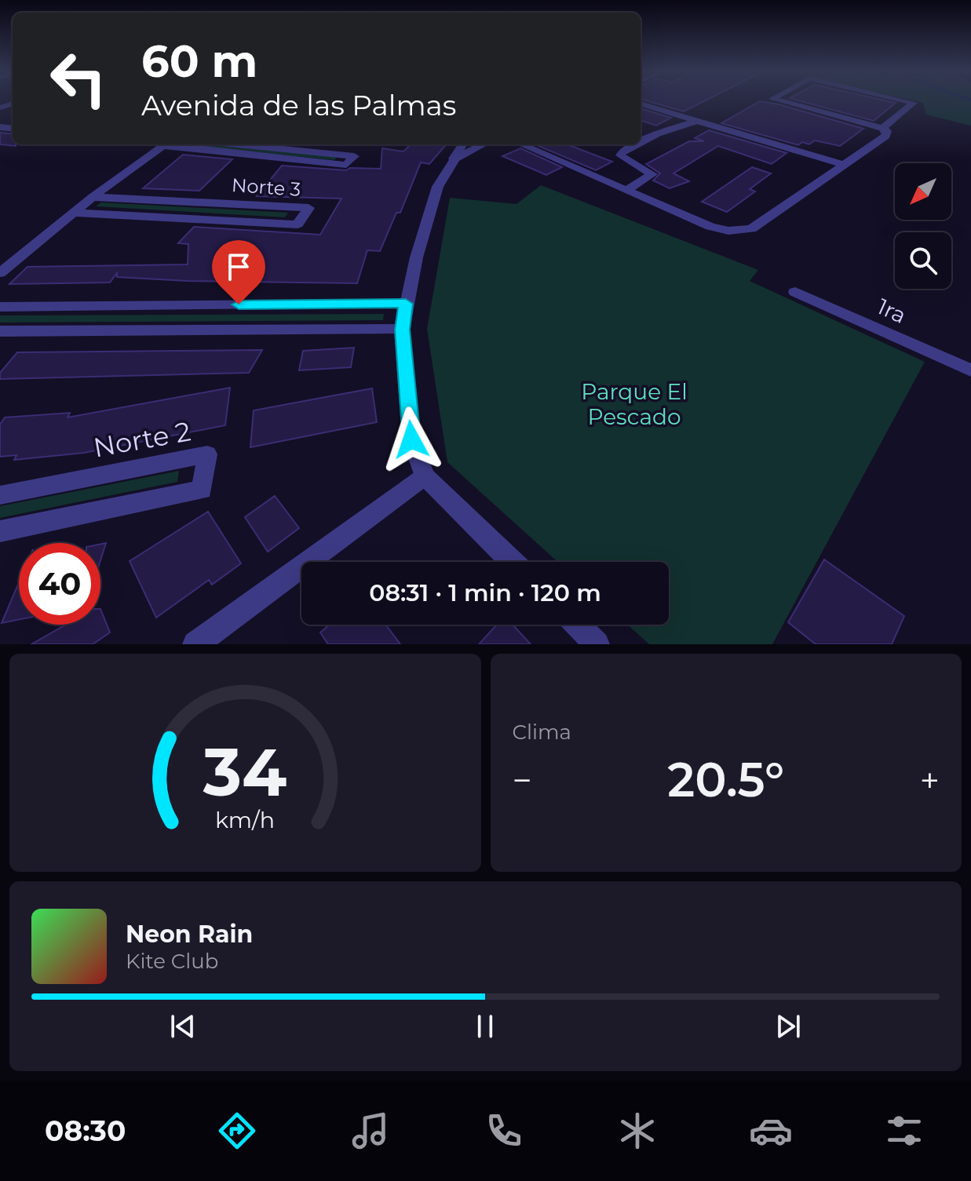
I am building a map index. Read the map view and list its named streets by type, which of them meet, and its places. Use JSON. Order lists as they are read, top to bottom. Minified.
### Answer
{"streets":{"street":["Norte 3","1ra","Norte 2"]},"parks":["Parque El Pescado"],"north":"bottom left","page":{"turn":["60 m","Avenida de las Palmas"],"limit":"40","trip":"08:31 · 1 min · 120 m","tile":"Clima","heat":["−","20.5°","+"],"song":["Neon Rain","Kite Club"],"tabs":"08:30","gauge":["34","km/h"]}}
